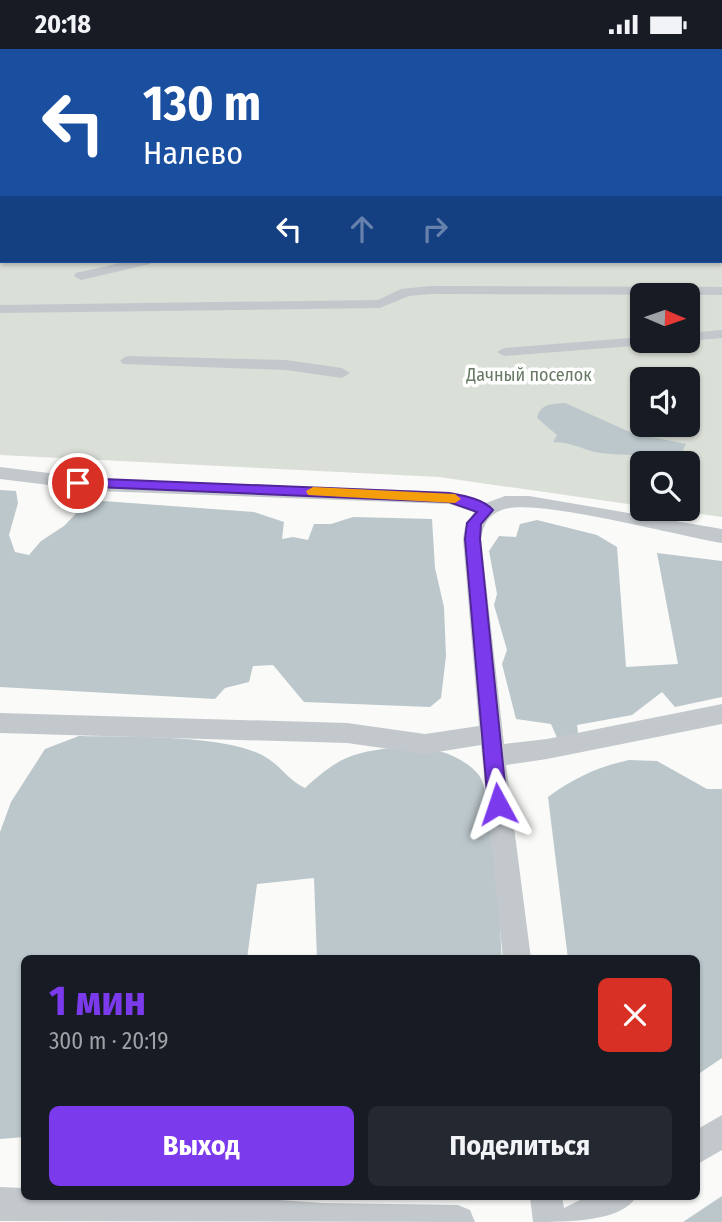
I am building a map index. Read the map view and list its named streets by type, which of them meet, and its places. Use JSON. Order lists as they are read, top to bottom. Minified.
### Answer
{"parks":["Дачный поселок"],"north":"right","page":{"status":"20:18","turn":["130 m","Налево"],"heading":["1 мин","300 m · 20:19"],"buttons":["Выход","Поделиться"]}}
